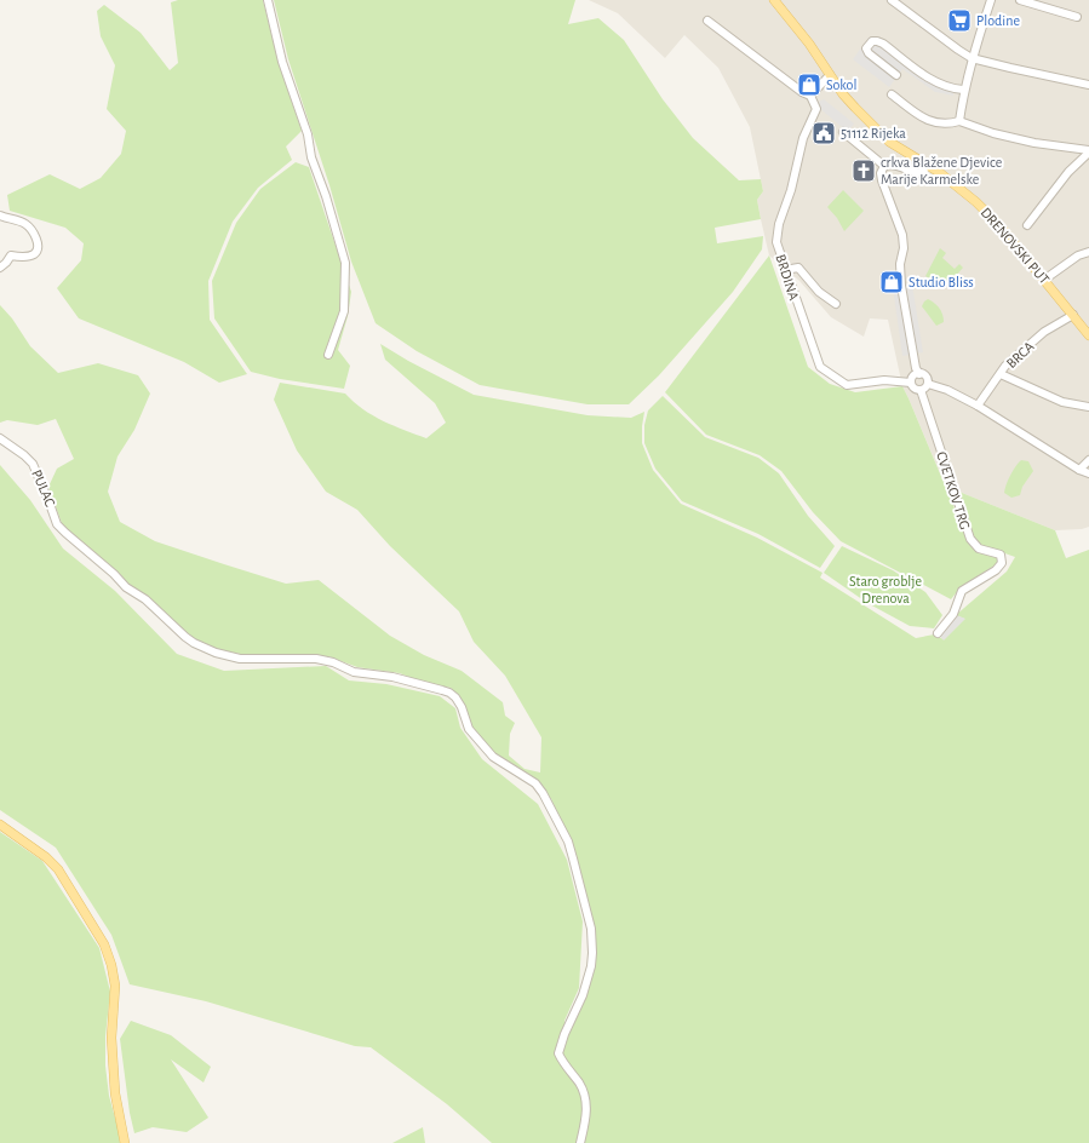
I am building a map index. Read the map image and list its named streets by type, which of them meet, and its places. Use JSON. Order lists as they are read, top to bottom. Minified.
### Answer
{"streets":{"main road":["DRENOVSKI PUT"],"street":["BRDINA","BRCA","PULAC","CVETKOV TRG"]},"crossings":[["DRENOVSKI PUT","BRCA"],["BRDINA","CVETKOV TRG"]],"parks":["Staro groblje Drenova"],"places":{"supermarket":["Plodine"],"shop":["Sokol","Studio Bliss"],"public building":["51112 Rijeka"],"church":["crkva Blažene Djevice Marije Karmelske"]}}
